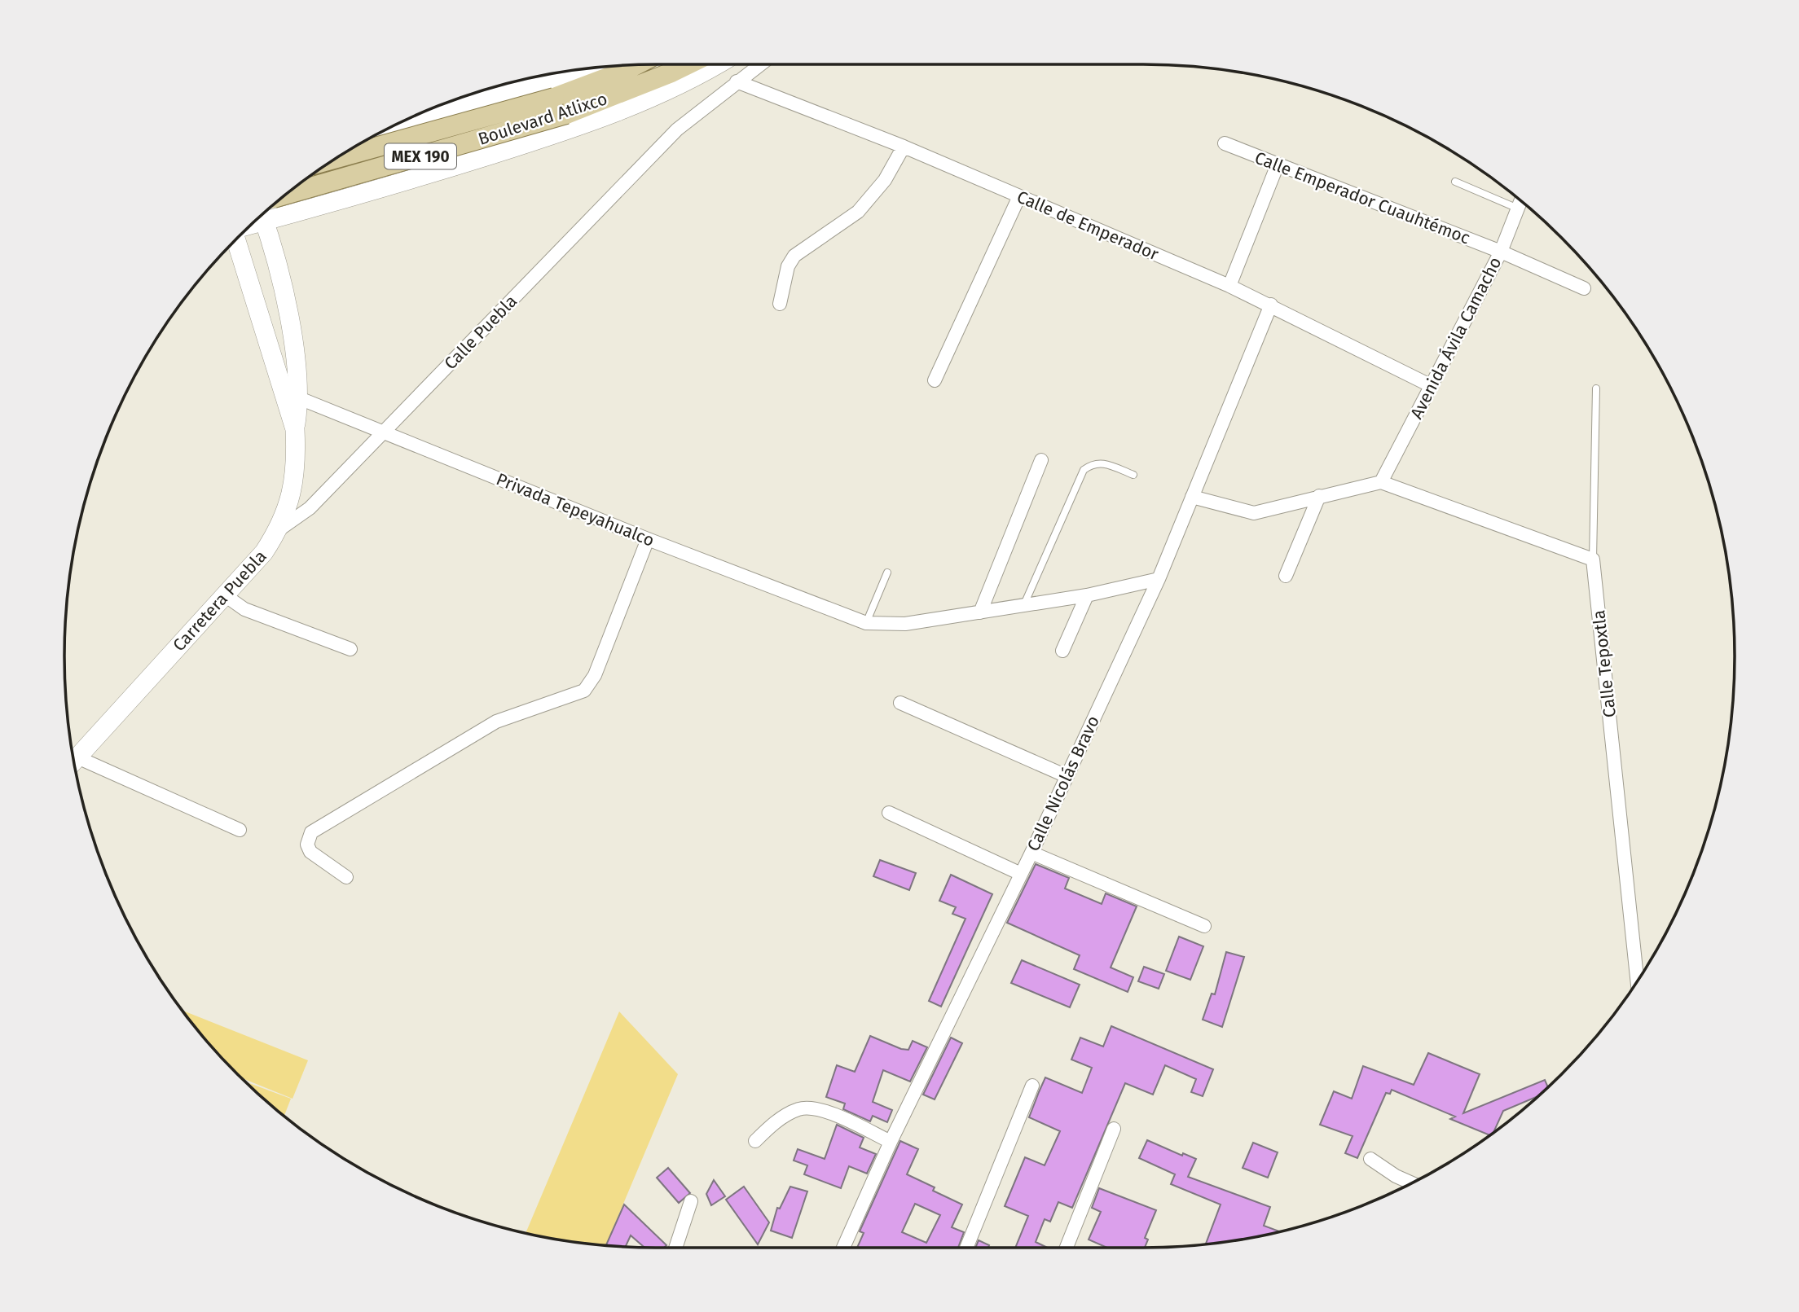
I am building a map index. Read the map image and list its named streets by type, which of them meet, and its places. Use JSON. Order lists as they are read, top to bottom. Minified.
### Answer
{"streets":{"main road":["Boulevard Atlixco","MEX 190","Carretera Puebla"],"street":["Calle Emperador Cuauhtémoc","Calle de Emperador","Calle Puebla","Avenida Ávila Camacho","Privada Tepeyahualco","Calle Tepoxtla","Calle Nicolás Bravo"]},"crossings":[["Boulevard Atlixco","MEX 190"],["Calle Emperador Cuauhtémoc","Avenida Ávila Camacho"],["Calle de Emperador","Calle Puebla"],["Calle de Emperador","Avenida Ávila Camacho"],["Calle de Emperador","Calle Nicolás Bravo"],["Calle Puebla","Privada Tepeyahualco"],["Calle Puebla","Carretera Puebla"],["Privada Tepeyahualco","Carretera Puebla"],["Privada Tepeyahualco","Calle Nicolás Bravo"]]}
